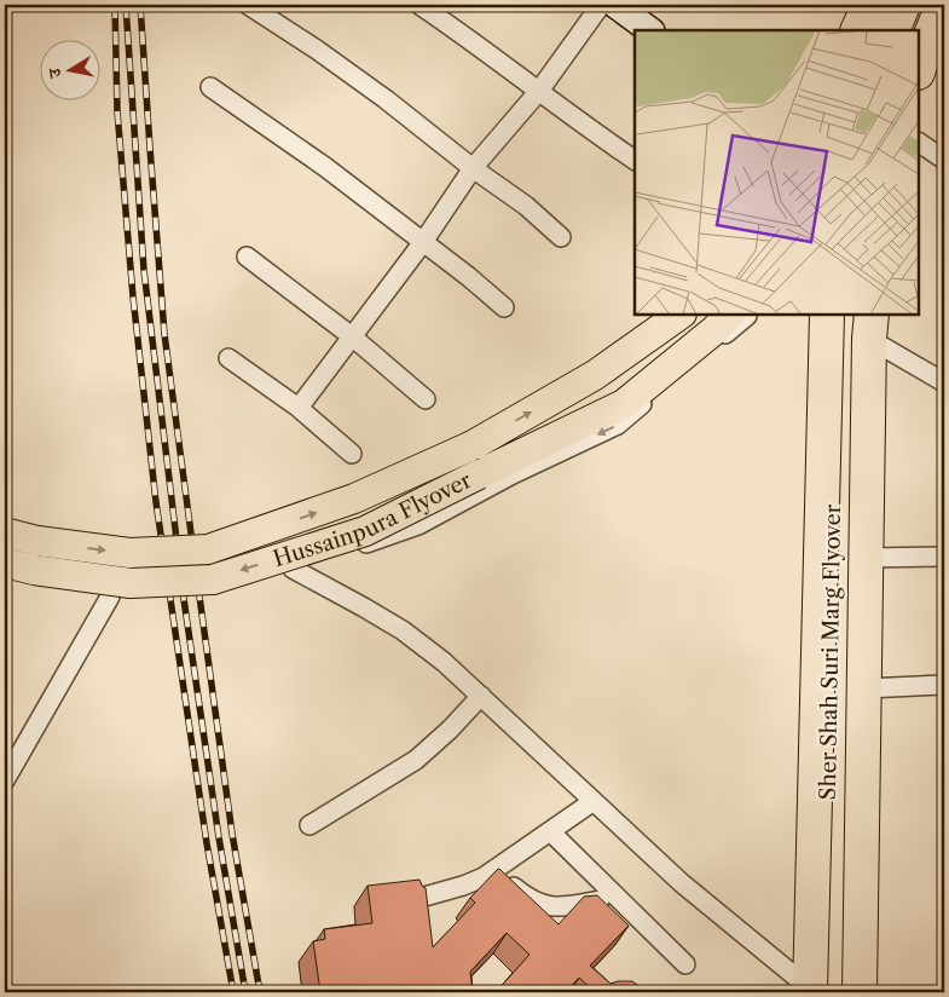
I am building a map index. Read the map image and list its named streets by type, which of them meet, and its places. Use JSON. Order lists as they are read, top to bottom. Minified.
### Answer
{"streets":{"highway":["Sher Shah Suri Marg Flyover"],"main road":["Hussainpura Flyover"]},"north":"left"}
